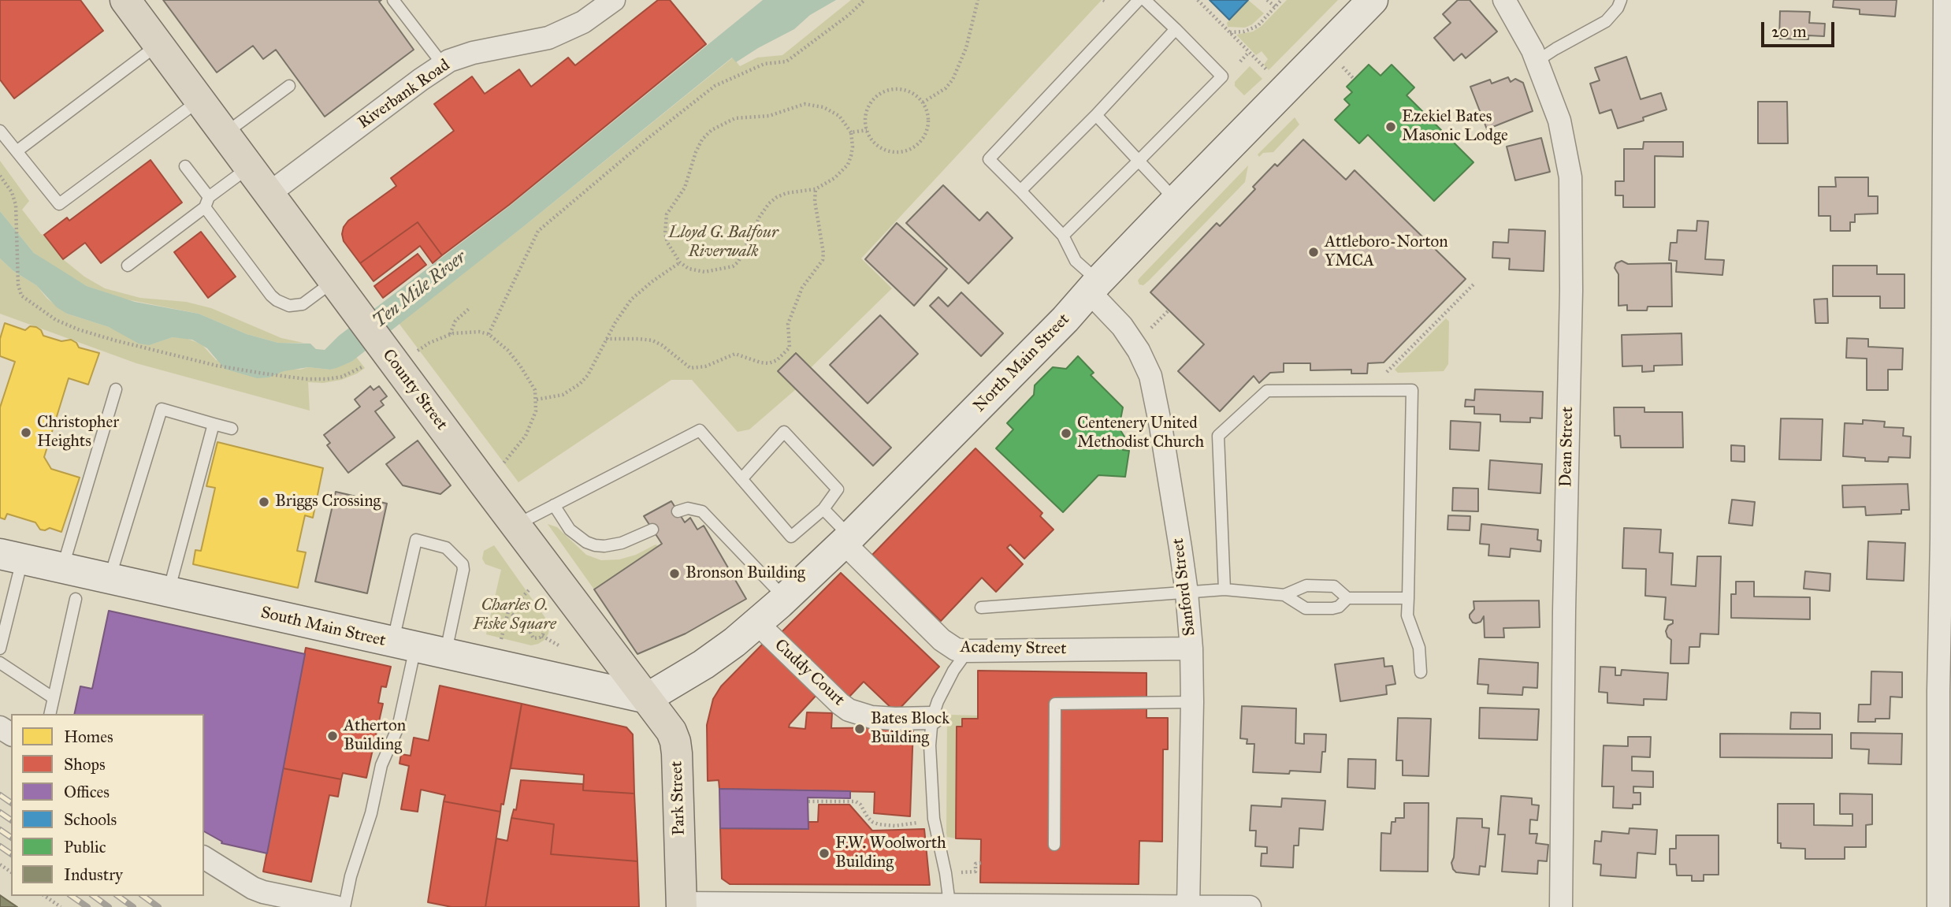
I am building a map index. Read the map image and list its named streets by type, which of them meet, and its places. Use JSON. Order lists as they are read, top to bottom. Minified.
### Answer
{"streets":{"highway":["County Street","Park Street"],"main road":["North Main Street","South Main Street"],"street":["Riverbank Road","Dean Street","Sanford Street","Academy Street","Cuddy Court"]},"crossings":[["Riverbank Road","County Street"],["North Main Street","County Street"],["North Main Street","Sanford Street"],["North Main Street","South Main Street"],["North Main Street","Academy Street"],["North Main Street","Cuddy Court"],["North Main Street","Park Street"],["County Street","South Main Street"],["County Street","Park Street"],["Sanford Street","Academy Street"],["South Main Street","Park Street"]],"water":["Ten Mile River"],"parks":["Lloyd G. Balfour Riverwalk","Charles O. Fiske Square"],"places":["Ezekiel Bates Masonic Lodge","Attleboro-Norton YMCA","Christopher Heights","Centenery United Methodist Church","Briggs Crossing","Bronson Building","Bates Block Building","Atherton Building","F.W. Woolworth Building"],"legend":["Homes","Shops","Offices","Schools","Public","Industry"],"scale_bar":"20 m"}
